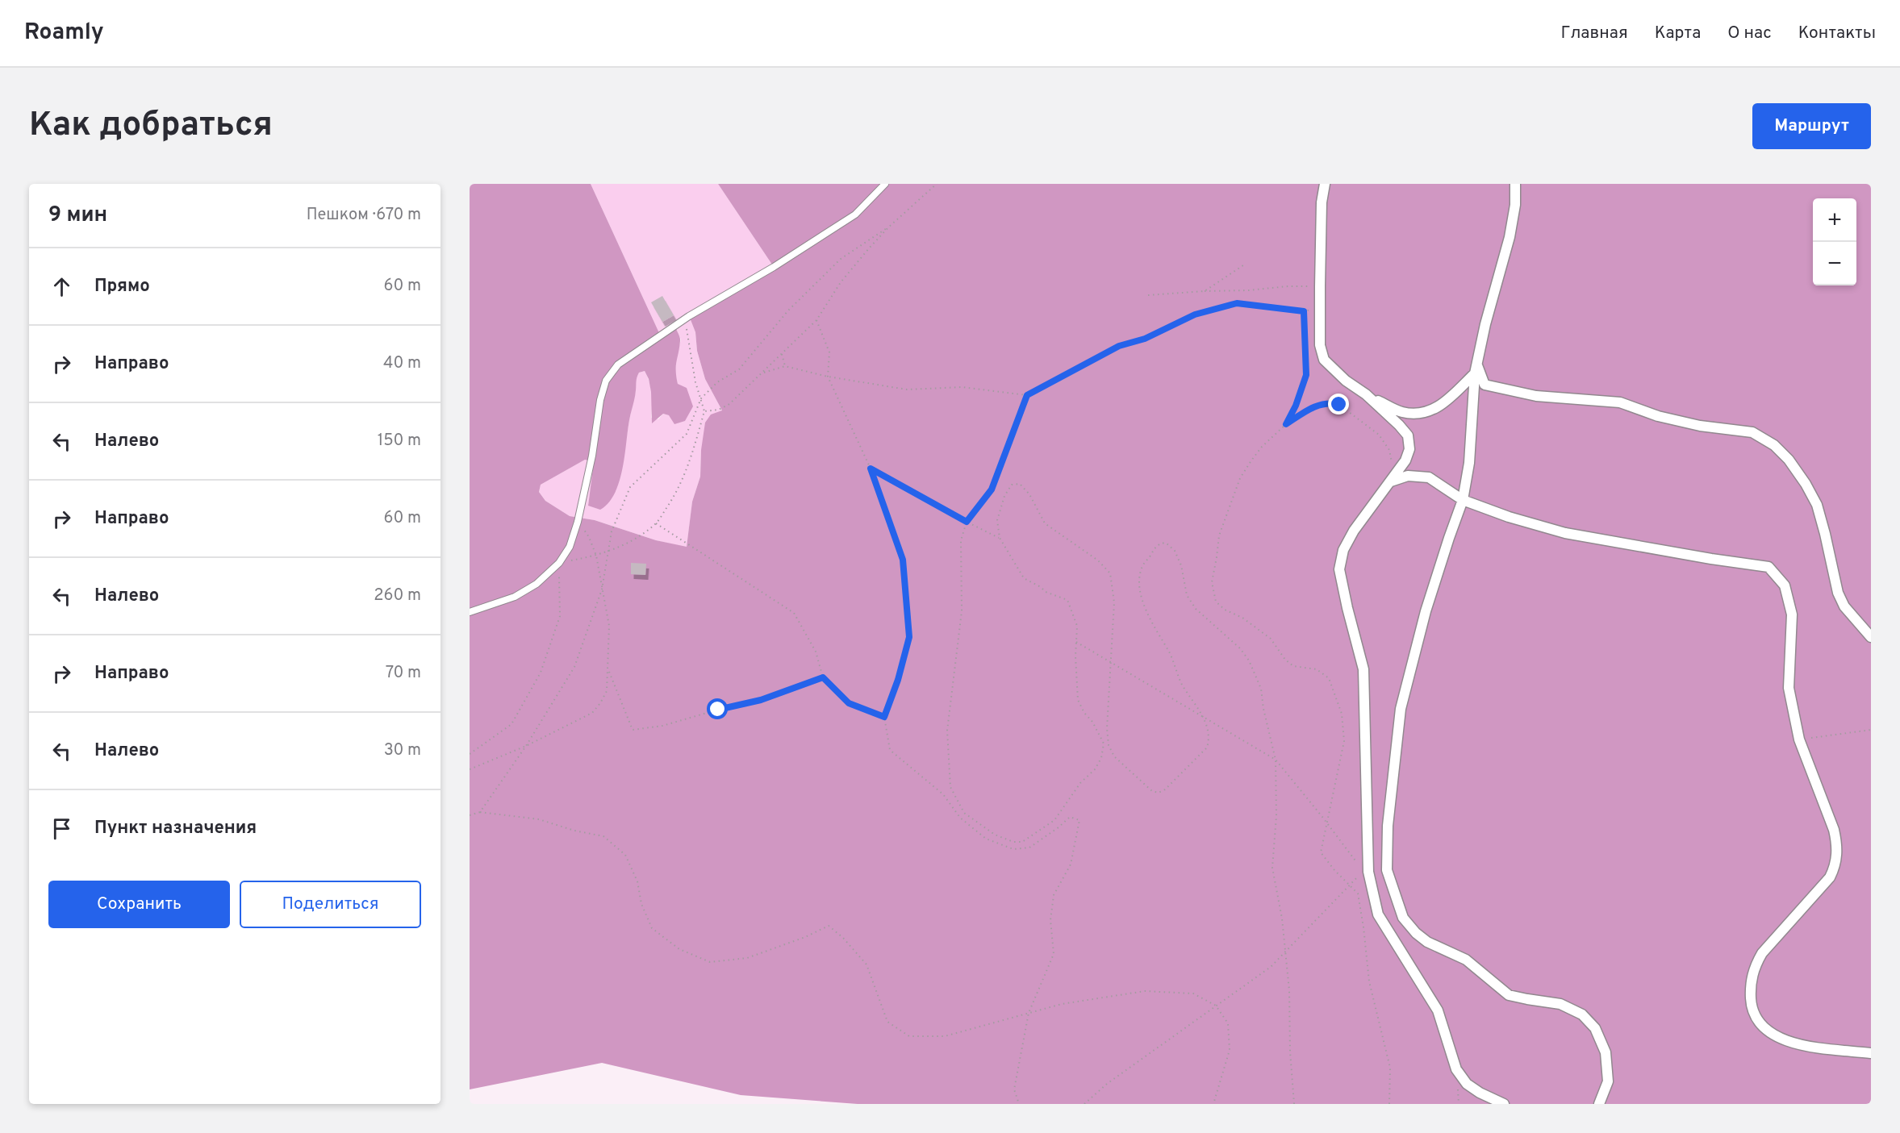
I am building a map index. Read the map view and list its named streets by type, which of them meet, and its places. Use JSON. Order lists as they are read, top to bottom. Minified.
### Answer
{"page":{"header":"Roamly","nav":["Главная","Карта","О нас","Контакты"],"buttons":["Маршрут",["Сохранить","Поделиться"]],"title":"Как добраться","heading":["9 мин","Пешком · 670 m"],"map_buttons":["+","−"],"list":[["Прямо","60 m"],["Направо","40 m"],["Налево","150 m"],["Направо","60 m"],["Налево","260 m"],["Направо","70 m"],["Налево","30 m"],"Пункт назначения"]}}
